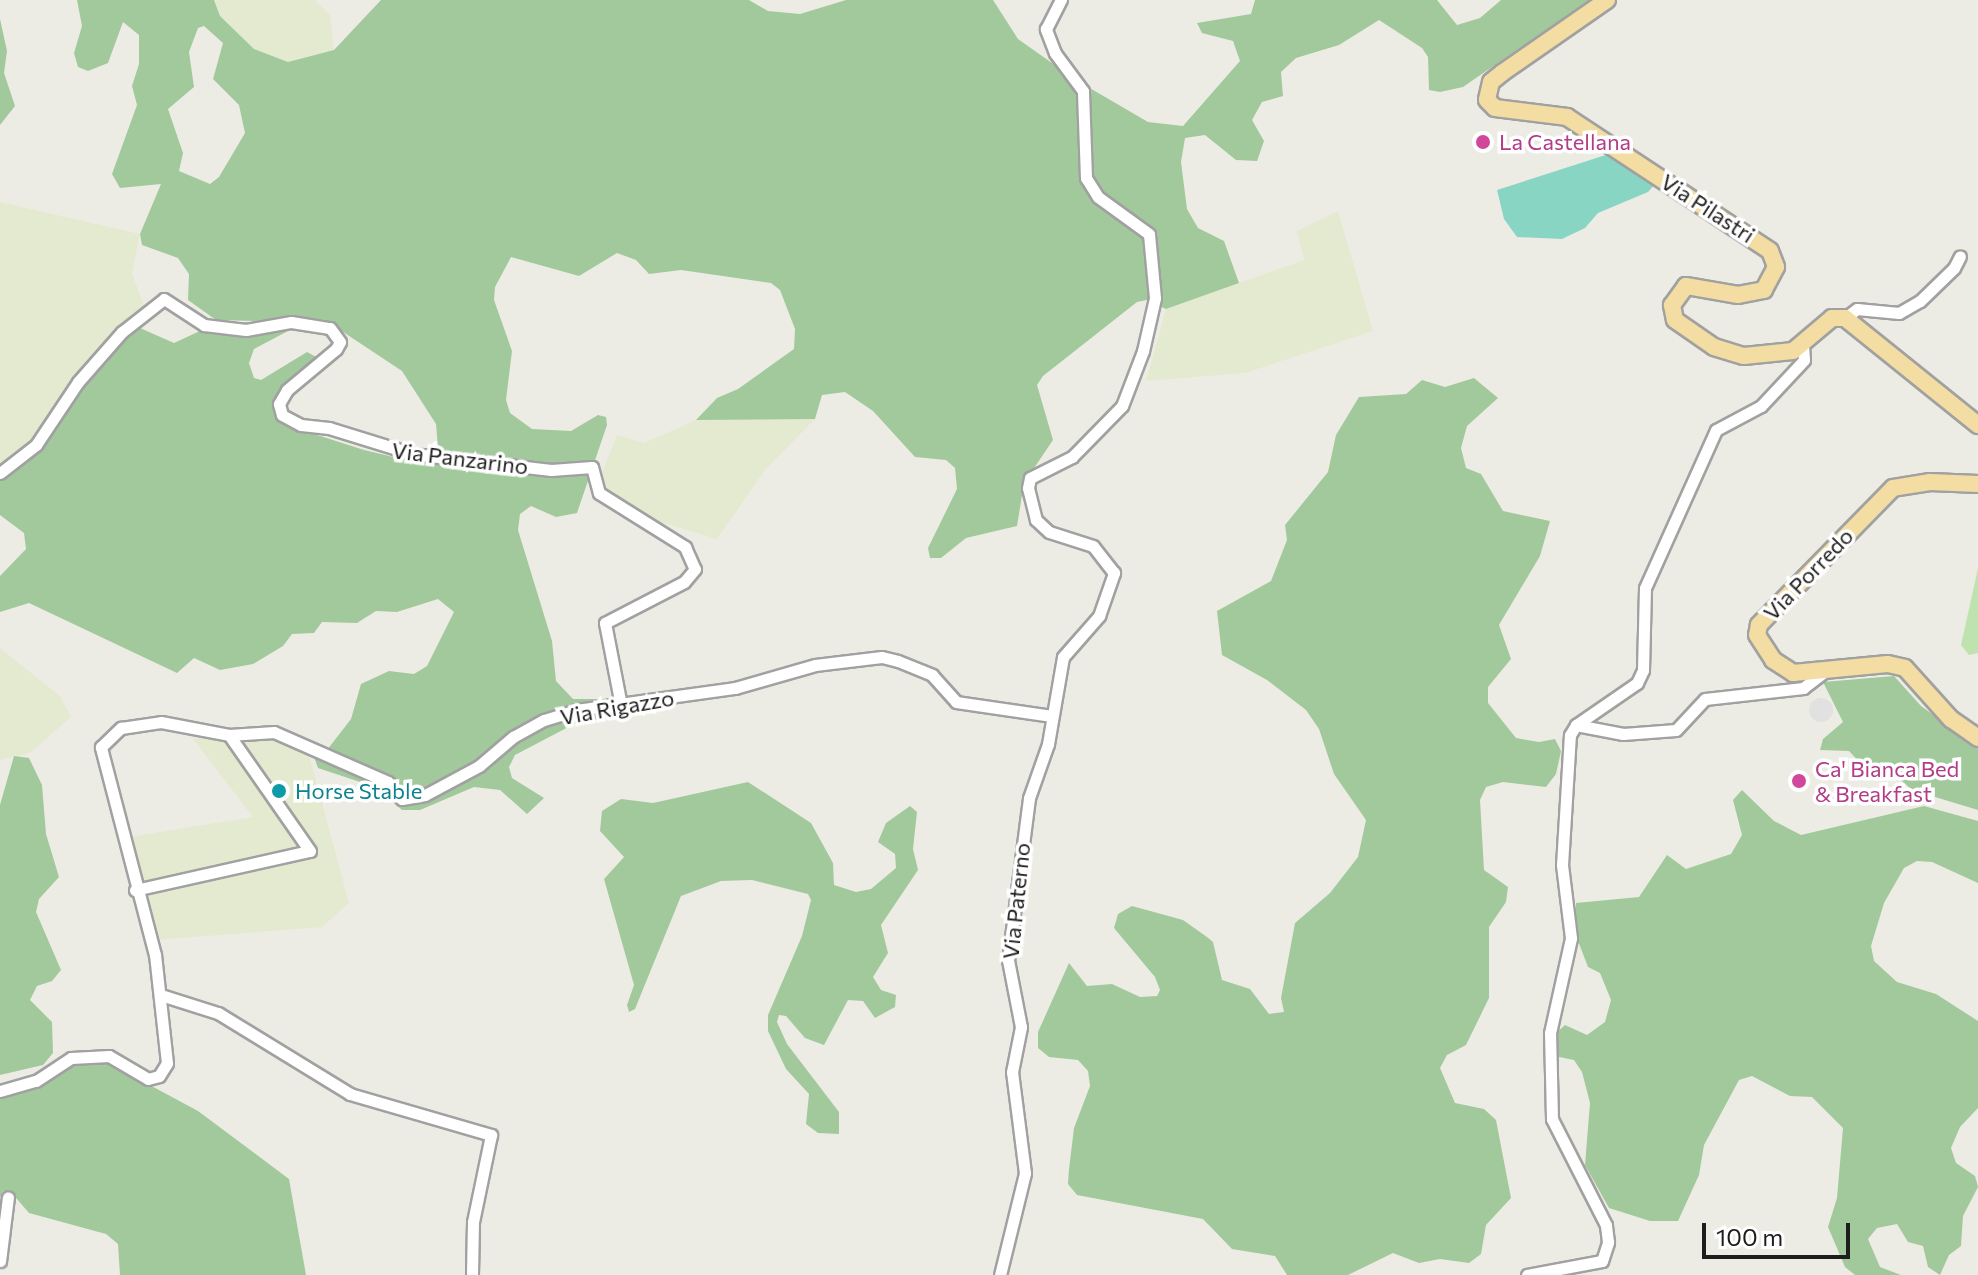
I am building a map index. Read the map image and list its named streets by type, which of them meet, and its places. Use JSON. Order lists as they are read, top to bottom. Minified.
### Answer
{"streets":{"main road":["Via Pilastri","Via Porredo"],"street":["Via Panzarino","Via Rigazzo","Via Paterno"]},"crossings":[["Via Panzarino","Via Rigazzo"],["Via Rigazzo","Via Paterno"]],"places":["La Castellana","Ca' Bianca Bed & Breakfast","Horse Stable"],"scale_bar":"100 m"}
